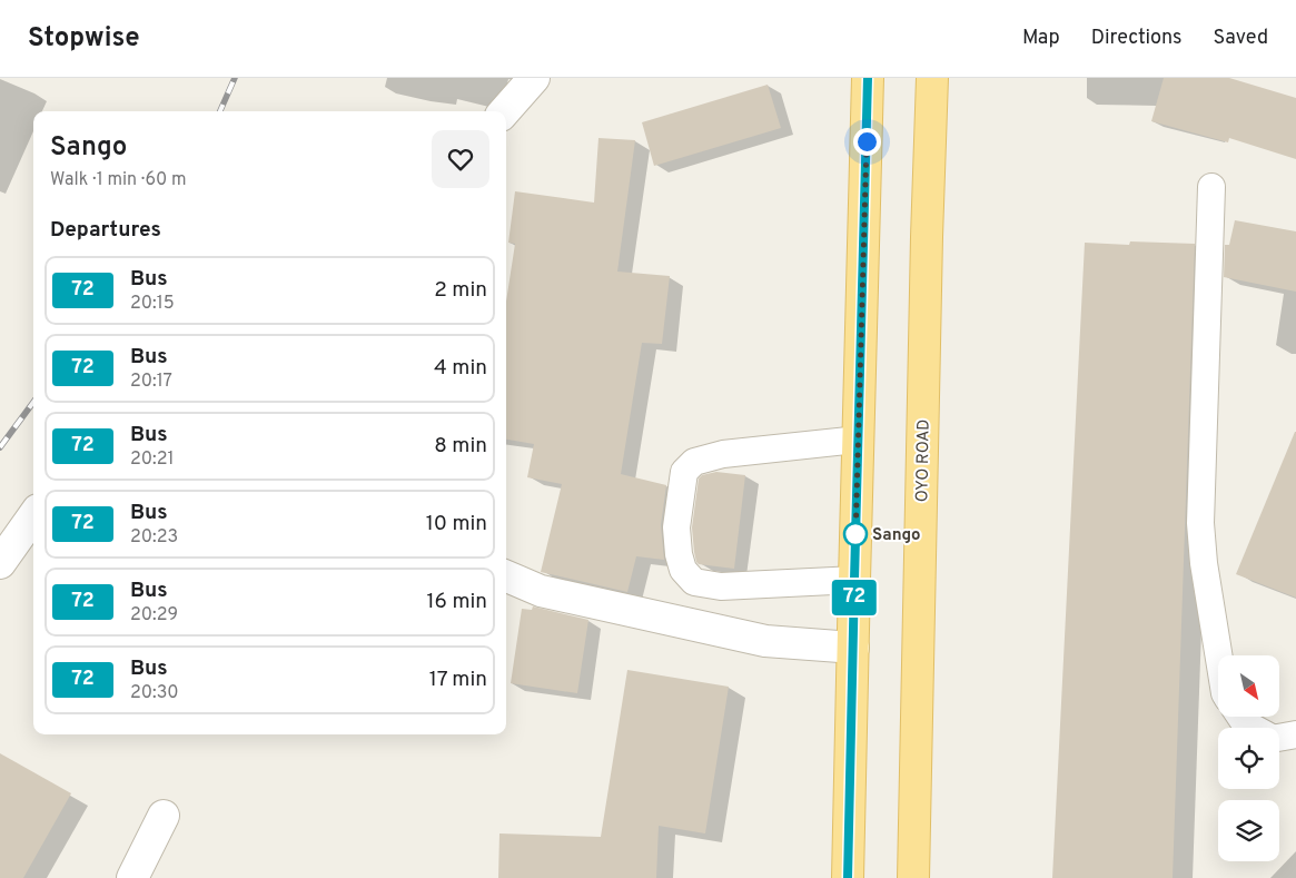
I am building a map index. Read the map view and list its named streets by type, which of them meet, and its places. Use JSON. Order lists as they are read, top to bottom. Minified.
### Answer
{"streets":{"main road":["OYO ROAD"]},"places":["Sango"],"lines":["bus line 72"],"north":"bottom right","page":{"header":"Stopwise","nav":["Map","Directions","Saved"],"on_map":"72","heading":[["Sango","Walk · 1 min · 60 m"],"Departures"],"list":[{"mark":"72","name":"Bus","note":"20:15","value":"2 min"},{"mark":"72","name":"Bus","note":"20:17","value":"4 min"},{"mark":"72","name":"Bus","note":"20:21","value":"8 min"},{"mark":"72","name":"Bus","note":"20:23","value":"10 min"},{"mark":"72","name":"Bus","note":"20:29","value":"16 min"},{"mark":"72","name":"Bus","note":"20:30","value":"17 min"}]}}
